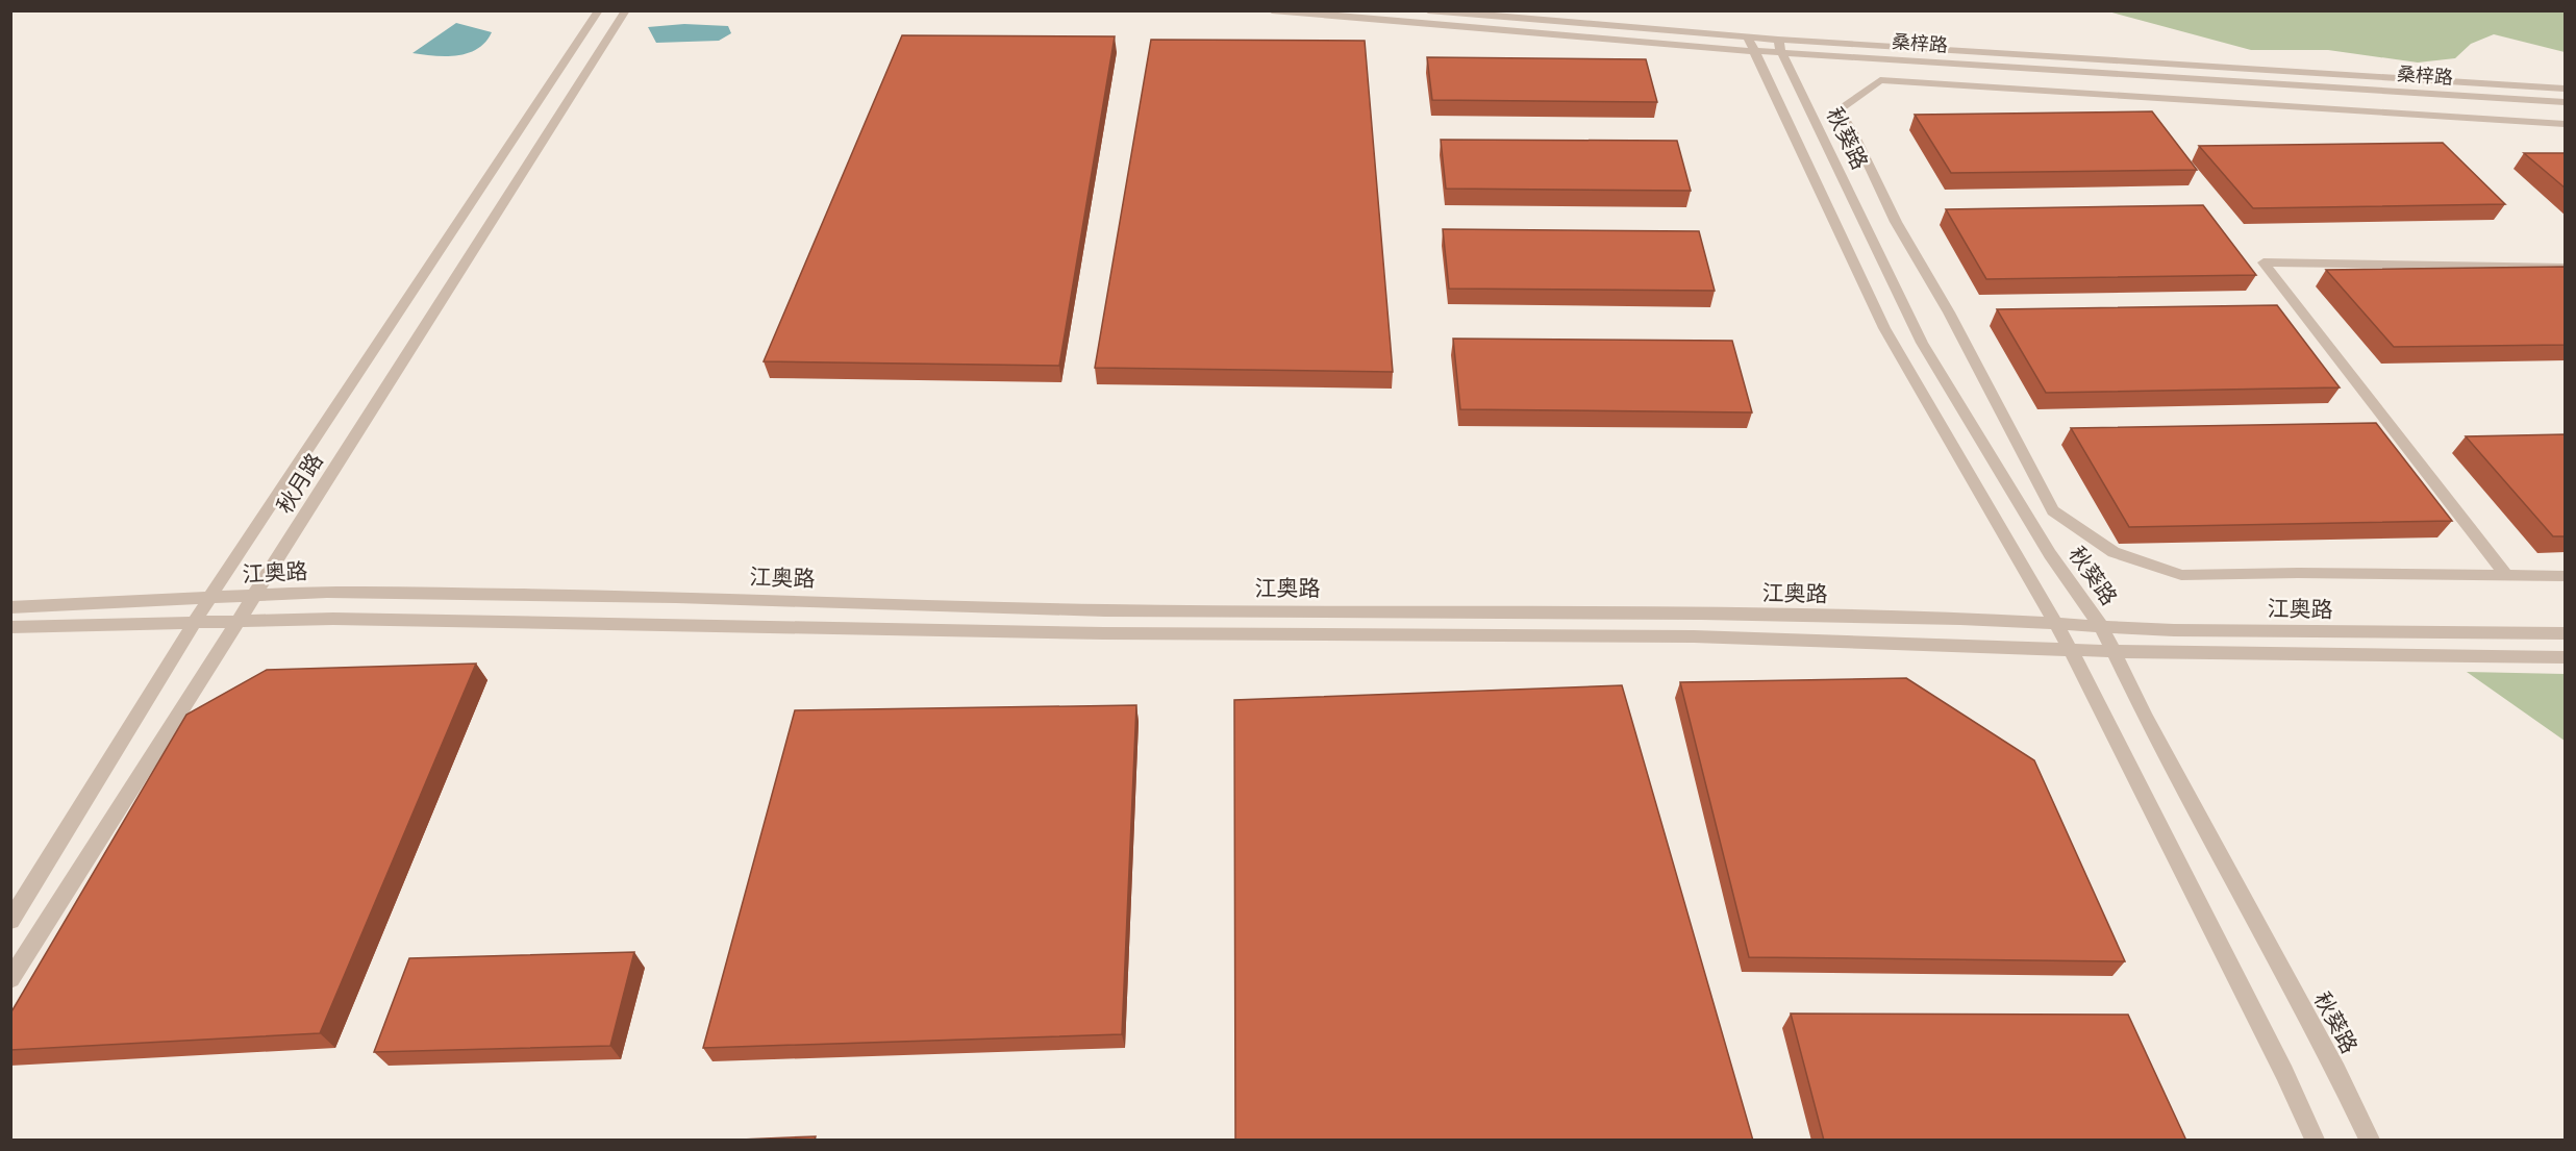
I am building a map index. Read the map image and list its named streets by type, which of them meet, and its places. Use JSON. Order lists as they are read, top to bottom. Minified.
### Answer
{"streets":{"street":["桑梓路","秋葵路","秋月路","江奥路"]},"crossings":[["桑梓路","秋葵路"],["秋葵路","江奥路"],["秋月路","江奥路"]]}
